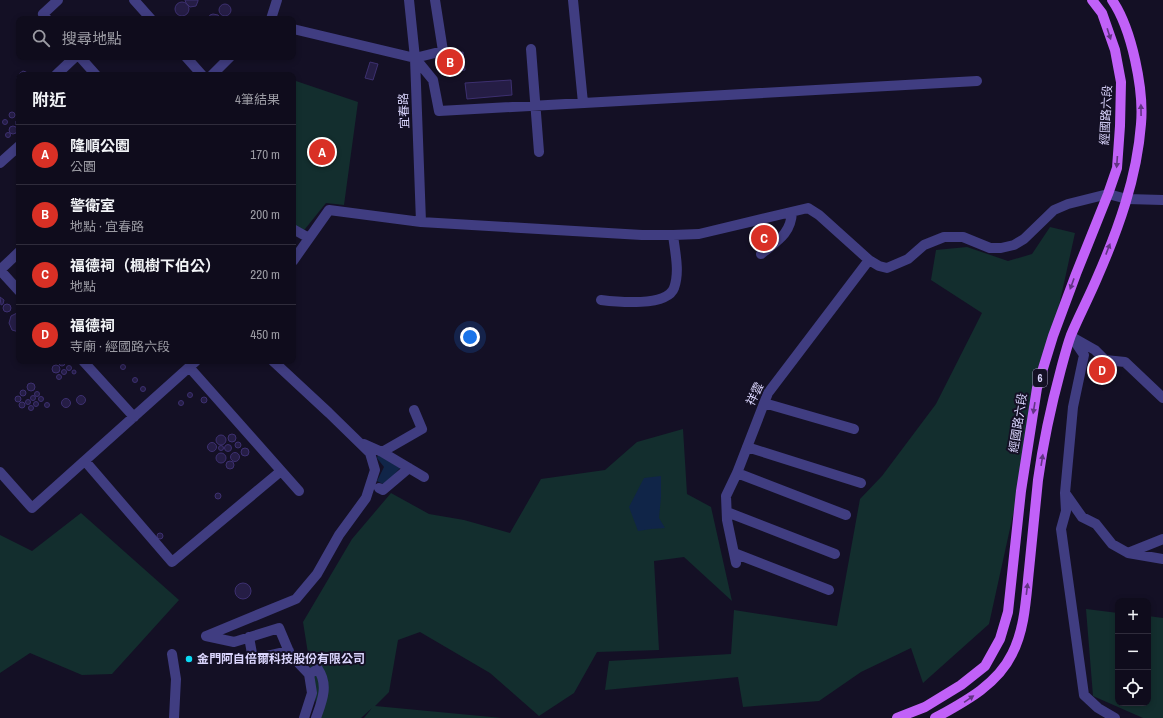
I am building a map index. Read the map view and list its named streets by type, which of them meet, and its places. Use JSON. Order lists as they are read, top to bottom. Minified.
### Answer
{"streets":{"main road":["經國路六段","6"],"street":["宜春路","祥雲"]},"places":["金門阿自倍爾科技股份有限公司"],"page":{"search":"搜尋地點","pins":["B","A","C","D"],"heading":["附近","4筆結果"],"list":[{"mark":"A","name":"隆順公園","note":"公園","value":"170 m"},{"mark":"B","name":"警衛室","note":"地點 · 宜春路","value":"200 m"},{"mark":"C","name":"福德祠（楓樹下伯公）","note":"地點","value":"220 m"},{"mark":"D","name":"福德祠","note":"寺廟 · 經國路六段","value":"450 m"}],"map_buttons":["+","−"]}}
